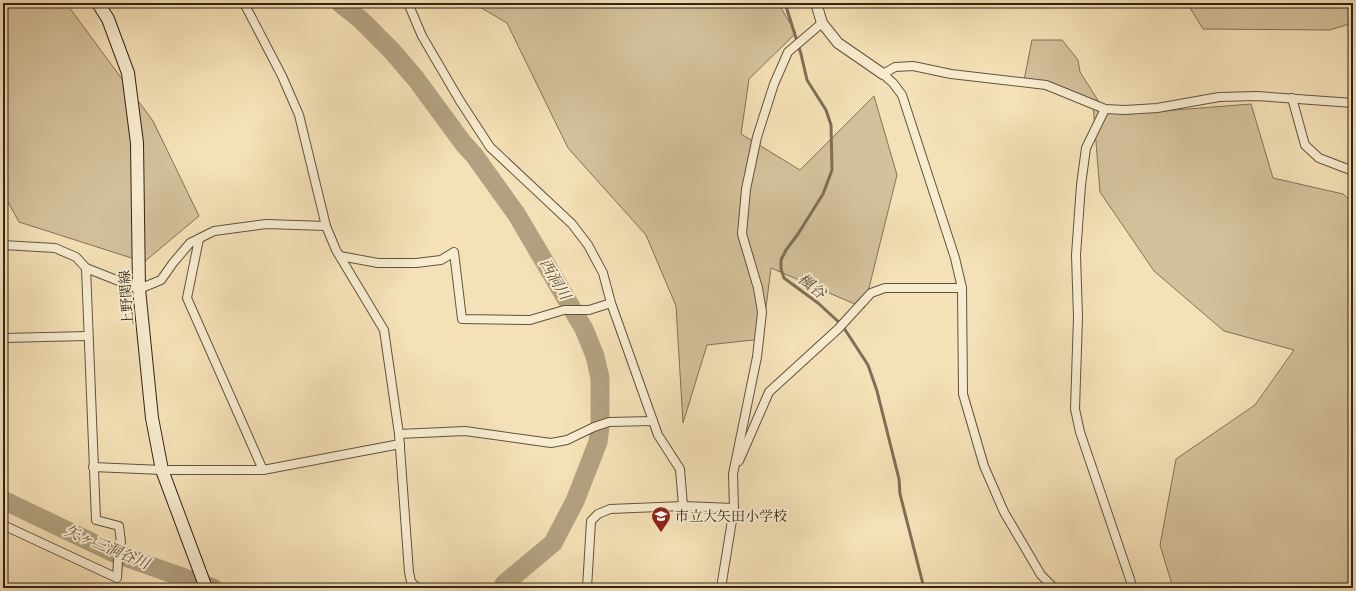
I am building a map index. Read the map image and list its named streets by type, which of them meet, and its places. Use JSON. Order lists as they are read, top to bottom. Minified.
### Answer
{"streets":{"main road":["上野関線"]},"water":["西洞川","楓谷","矢ヶ三洞谷川"],"places":{"school or university":["市立大矢田小学校"]}}
